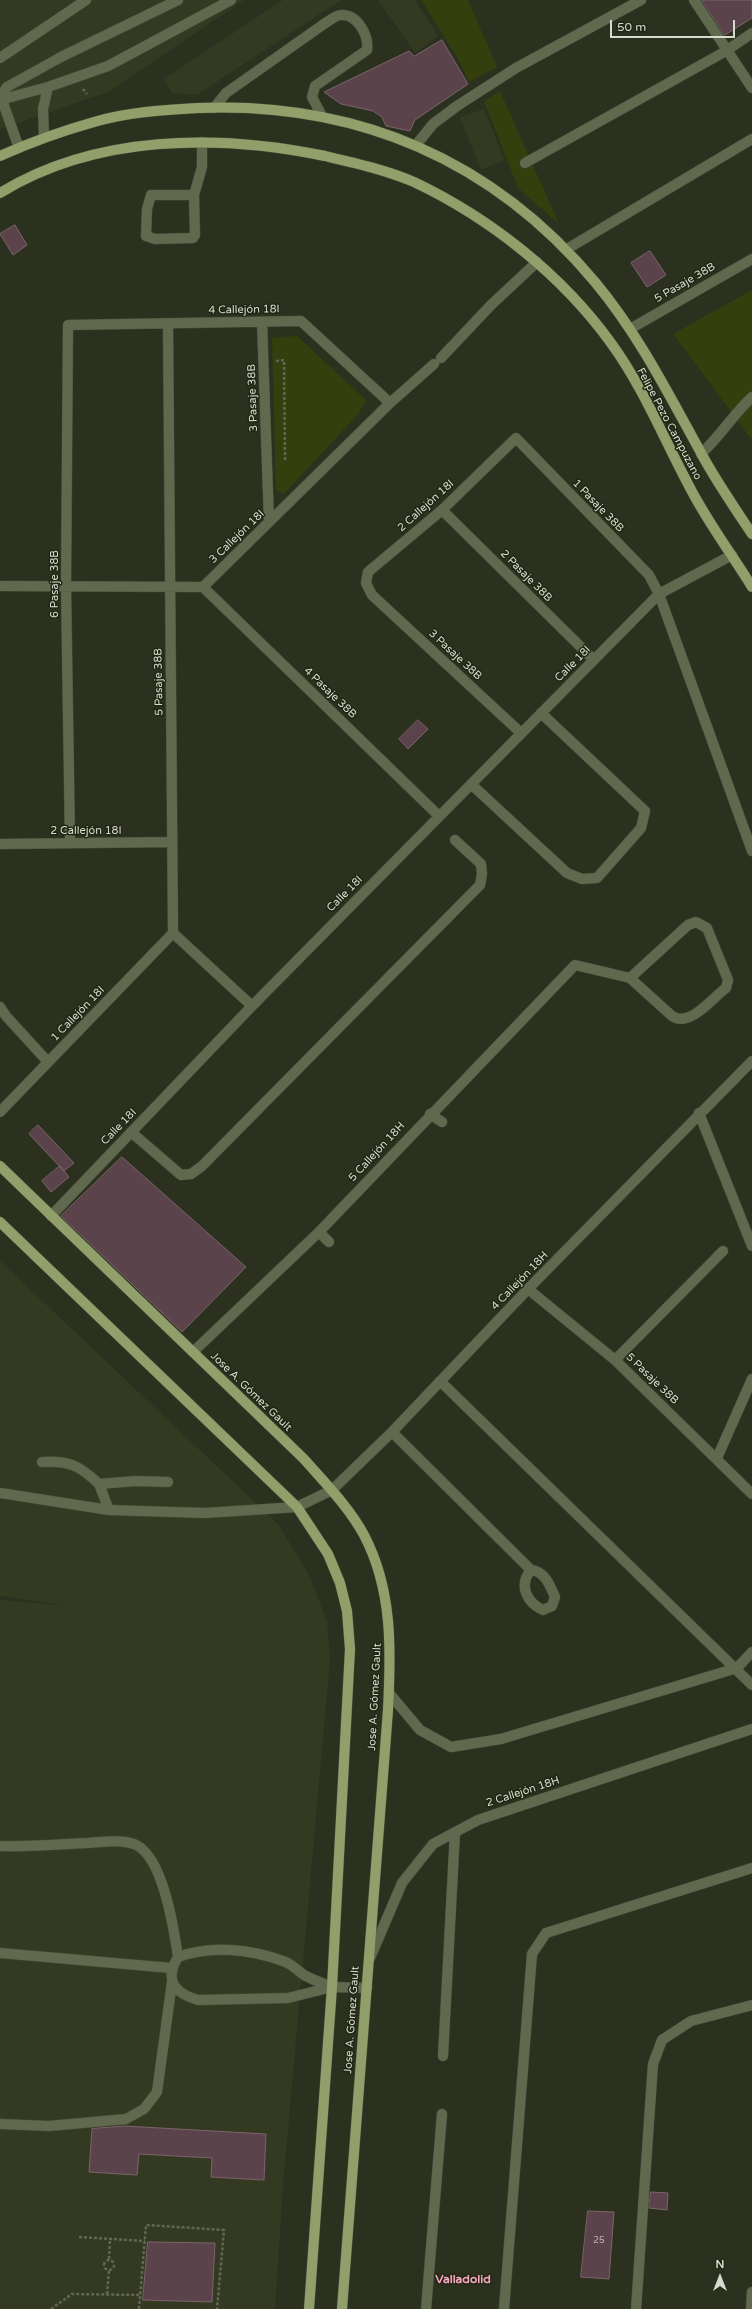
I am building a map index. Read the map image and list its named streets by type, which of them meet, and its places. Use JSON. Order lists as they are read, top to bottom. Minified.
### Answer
{"streets":{"main road":["Felipe Pezo Campuzano","Jose A. Gómez Gault"],"street":["5 Pasaje 38B","4 Callejón 18I","3 Pasaje 38B","2 Callejón 18I","1 Pasaje 38B","3 Callejón 18I","2 Pasaje 38B","6 Pasaje 38B","Calle 18I","4 Pasaje 38B","1 Callejón 18I","5 Callejón 18H","4 Callejón 18H","2 Callejón 18H"]},"crossings":[["5 Pasaje 38B","4 Callejón 18I"],["5 Pasaje 38B","Felipe Pezo Campuzano"],["5 Pasaje 38B","2 Callejón 18I"],["5 Pasaje 38B","1 Callejón 18I"],["5 Pasaje 38B","4 Callejón 18H"],["4 Callejón 18I","3 Pasaje 38B"],["4 Callejón 18I","3 Callejón 18I"],["4 Callejón 18I","6 Pasaje 38B"],["3 Pasaje 38B","2 Callejón 18I"],["3 Pasaje 38B","3 Callejón 18I"],["3 Pasaje 38B","Calle 18I"],["Felipe Pezo Campuzano","3 Callejón 18I"],["Felipe Pezo Campuzano","Calle 18I"],["2 Callejón 18I","1 Pasaje 38B"],["2 Callejón 18I","2 Pasaje 38B"],["2 Callejón 18I","6 Pasaje 38B"],["1 Pasaje 38B","Calle 18I"],["3 Callejón 18I","4 Pasaje 38B"],["2 Pasaje 38B","Calle 18I"],["Calle 18I","4 Pasaje 38B"],["Calle 18I","Jose A. Gómez Gault"],["5 Callejón 18H","Jose A. Gómez Gault"],["4 Callejón 18H","Jose A. Gómez Gault"],["Jose A. Gómez Gault","2 Callejón 18H"]],"districts":["Valladolid"],"house_numbers":["25"],"scale_bar":"50 m","north":"top"}
